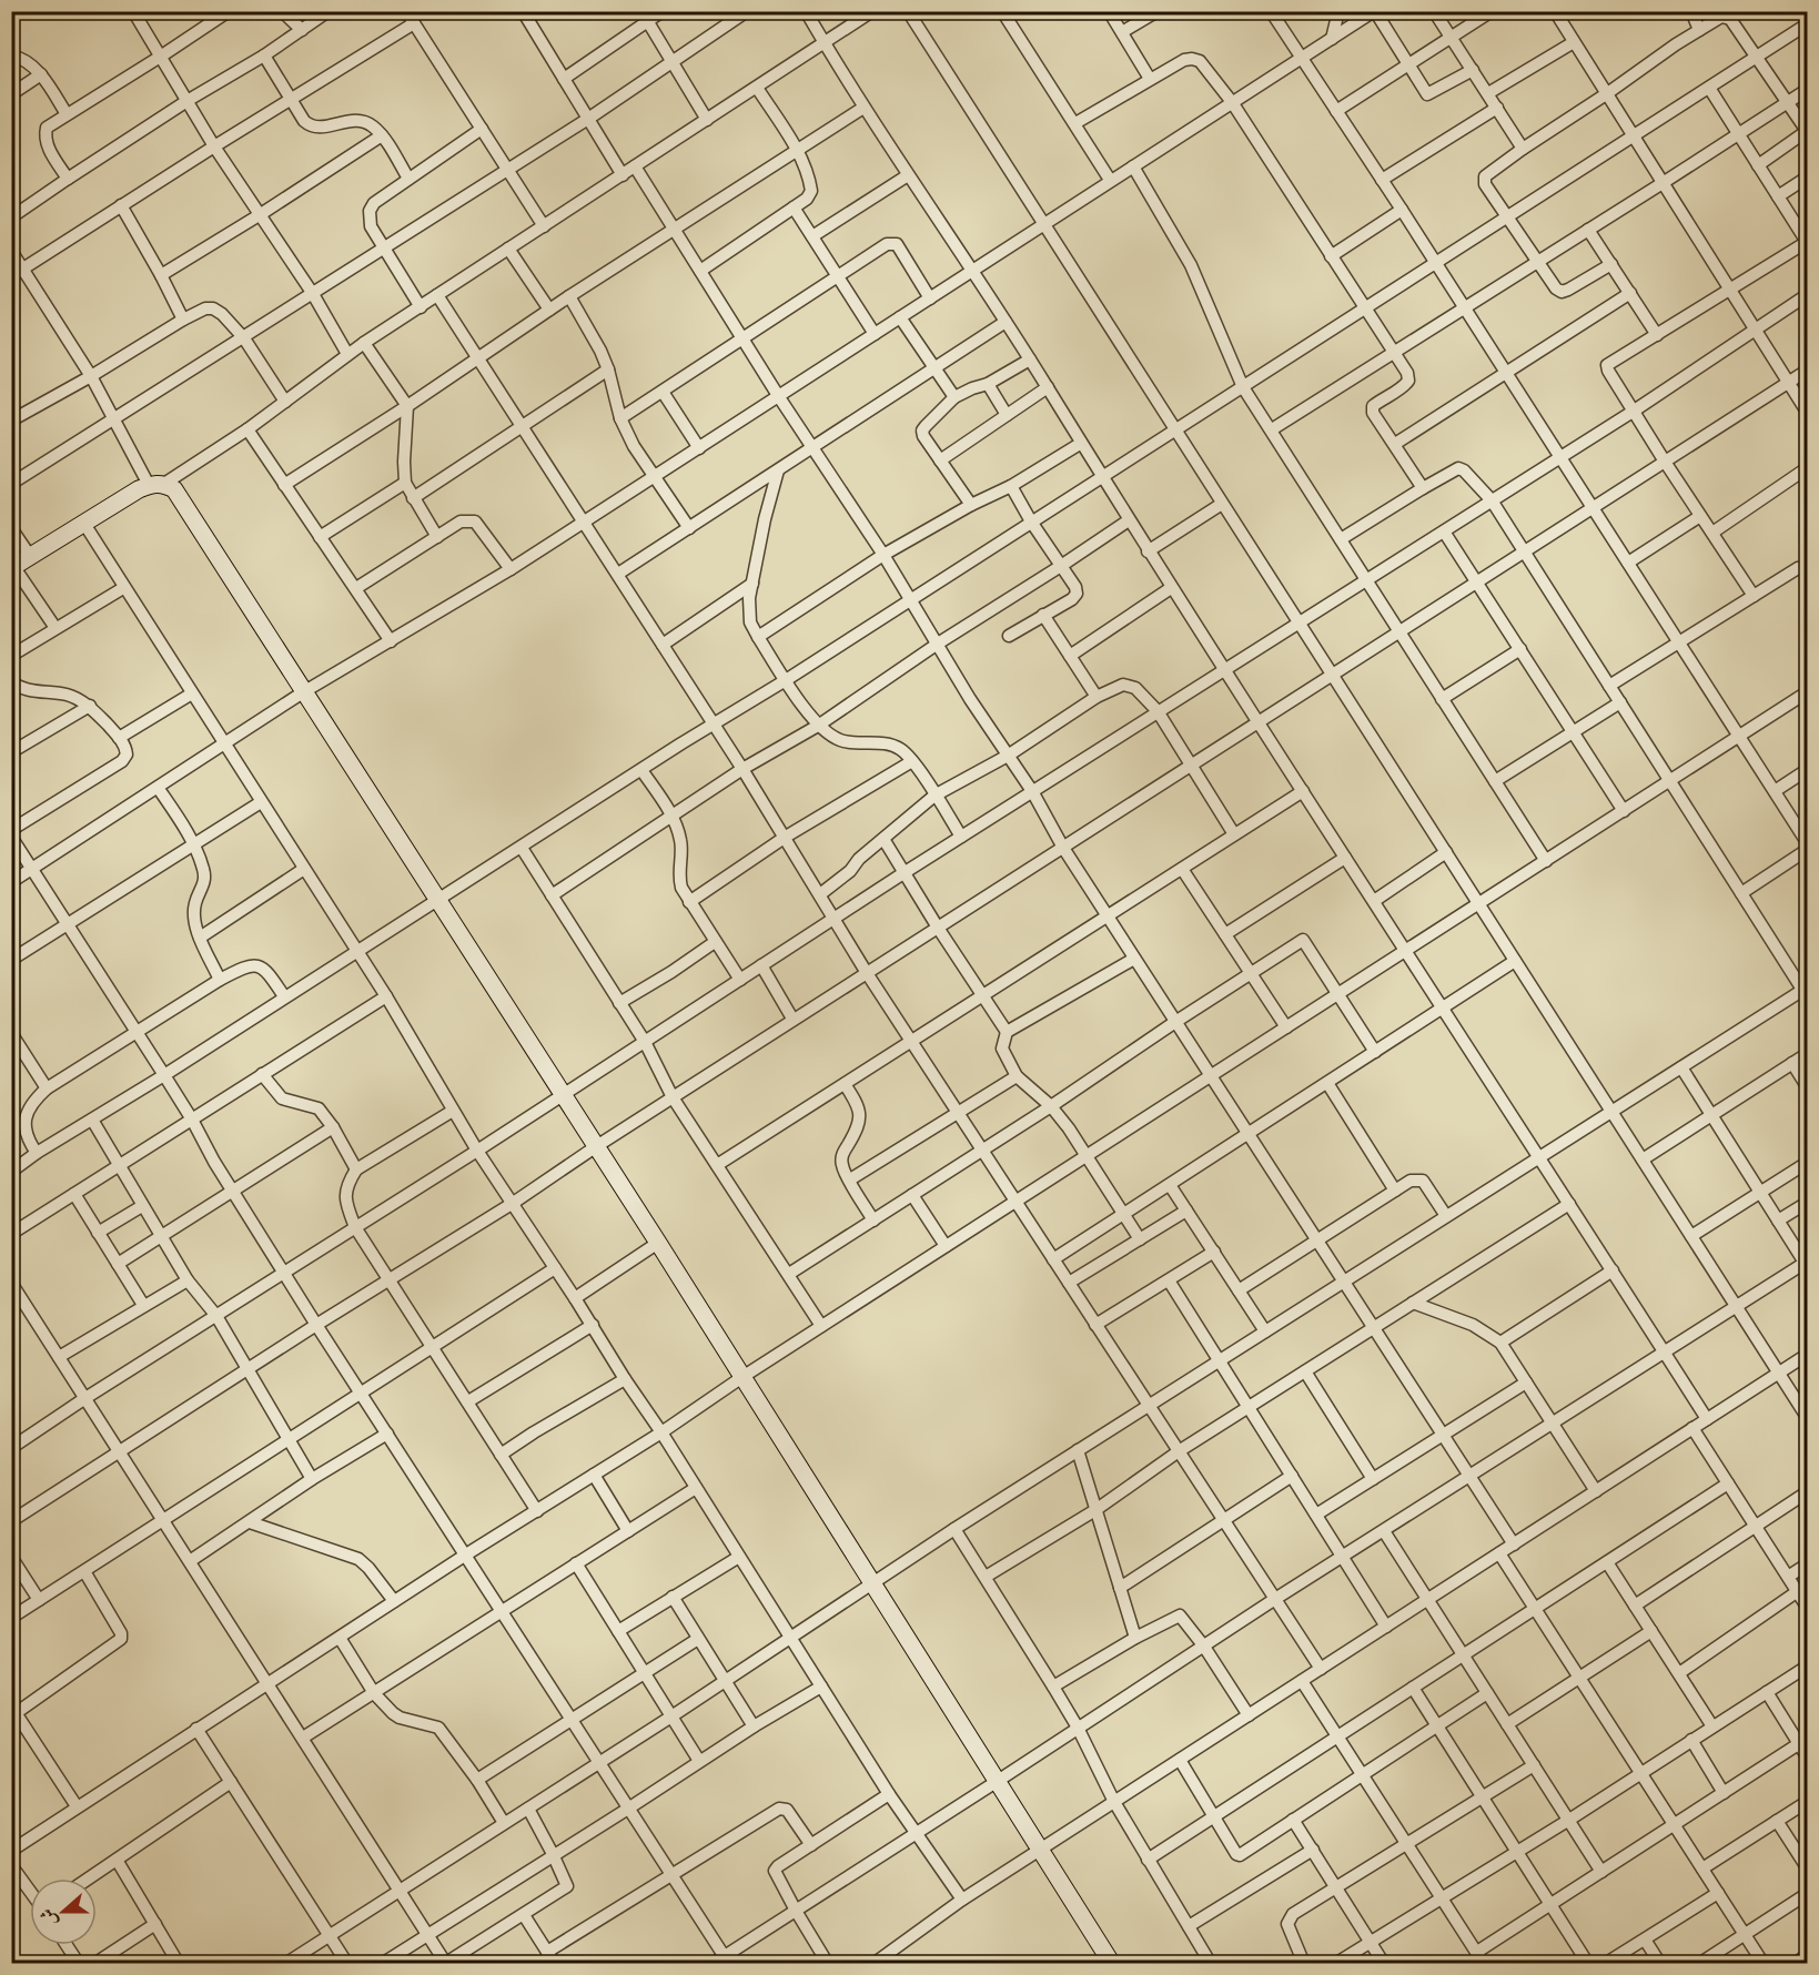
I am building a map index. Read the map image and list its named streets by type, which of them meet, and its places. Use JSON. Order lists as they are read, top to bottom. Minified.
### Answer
{"north":"left"}
